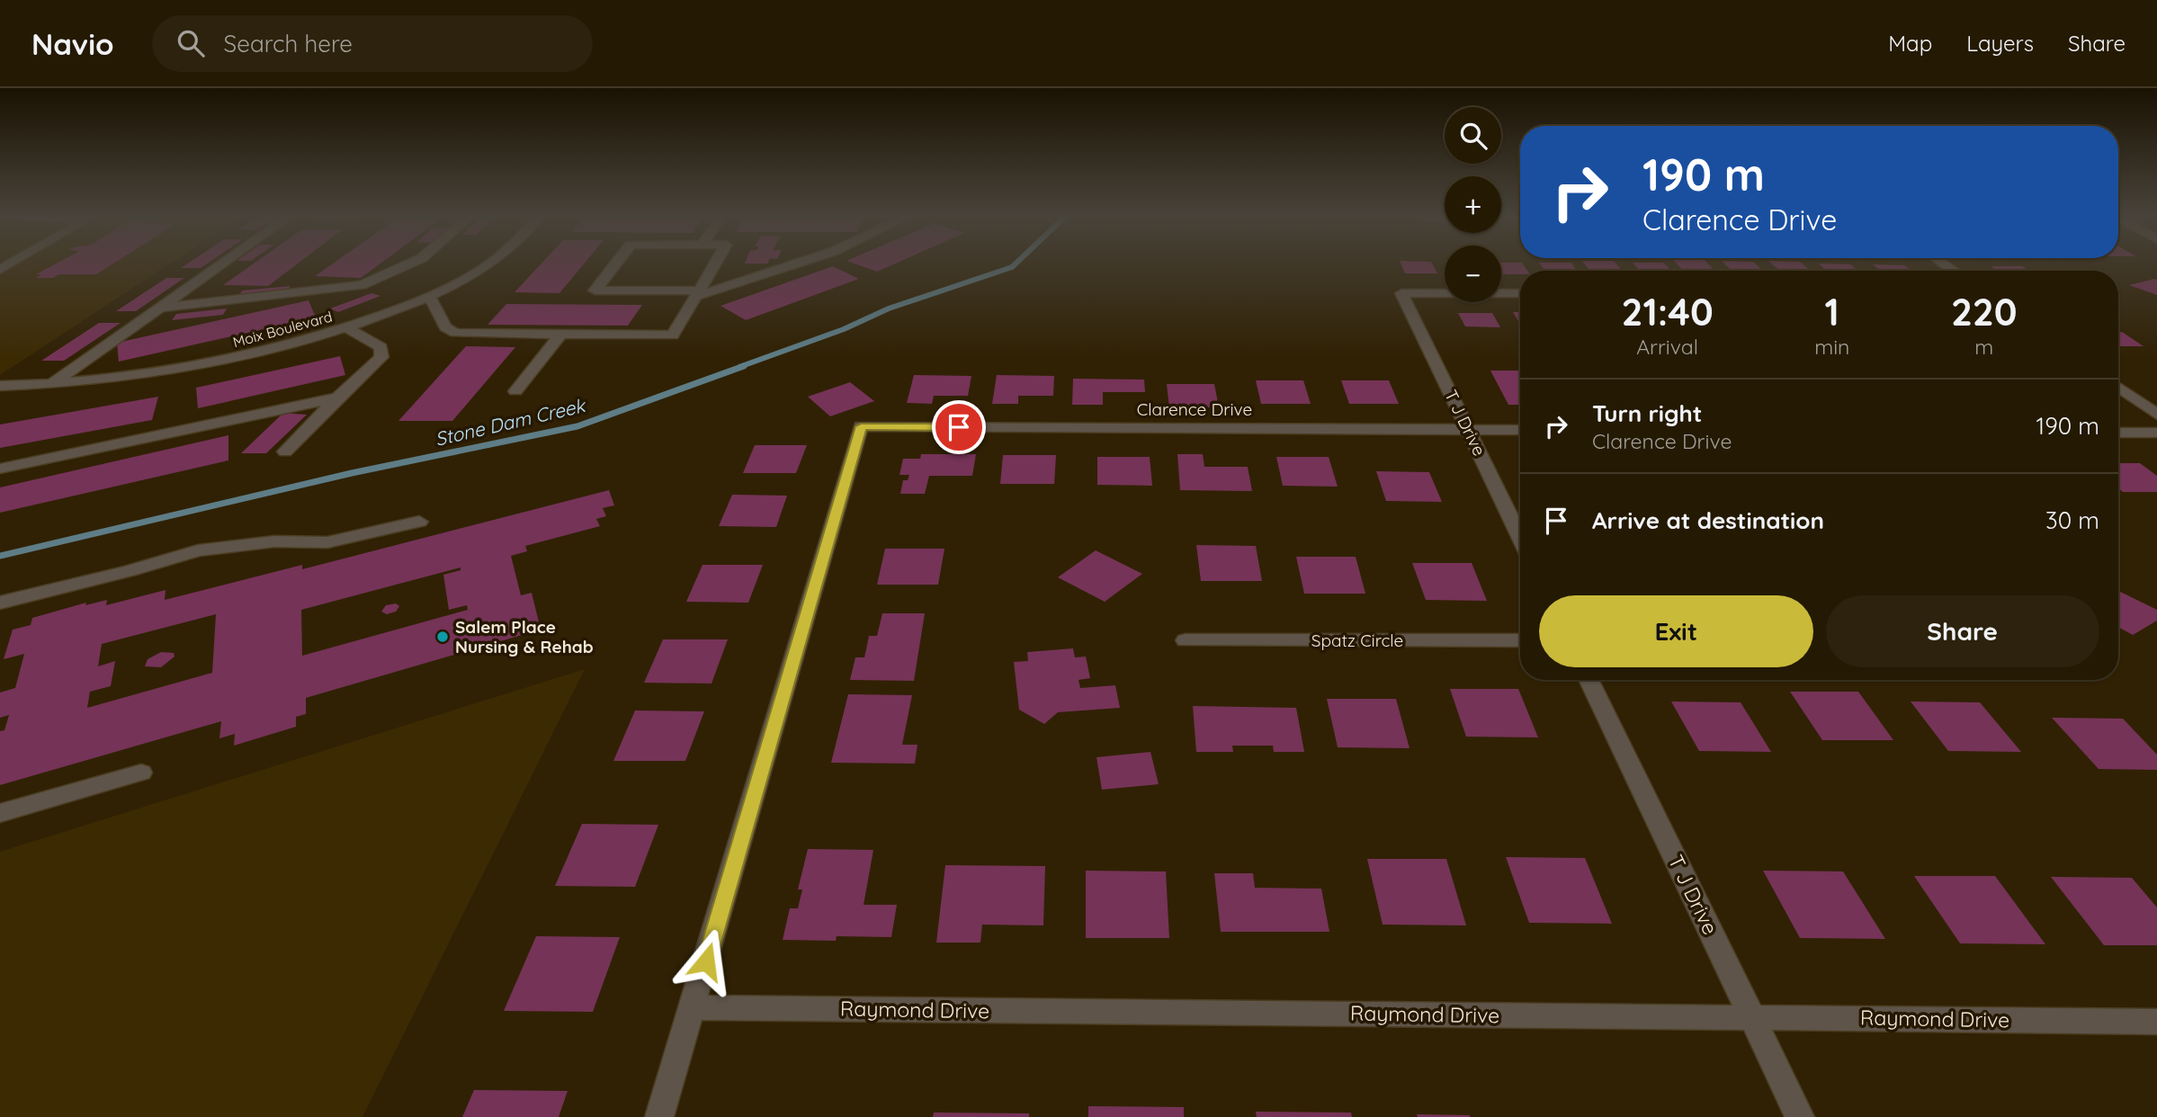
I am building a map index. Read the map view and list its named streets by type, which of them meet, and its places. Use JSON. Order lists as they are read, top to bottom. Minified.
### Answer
{"streets":{"street":["Moix Boulevard","Clarence Drive","T J Drive","Spatz Circle","Raymond Drive"]},"crossings":[["Clarence Drive","T J Drive"],["Clarence Drive","Raymond Drive"],["T J Drive","Raymond Drive"]],"water":["Stone Dam Creek"],"places":["Salem Place Nursing & Rehab"],"page":{"header":"Navio","search":"Search here","nav":["Map","Layers","Share"],"map_buttons":["+","−"],"turn":["190 m","Clarence Drive"],"eta":["21:40","Arrival","1","min","220","m"],"list":[{"name":"Turn right","note":"Clarence Drive","value":"190 m"},{"name":"Arrive at destination","value":"30 m"}],"buttons":["Exit","Share"]}}
